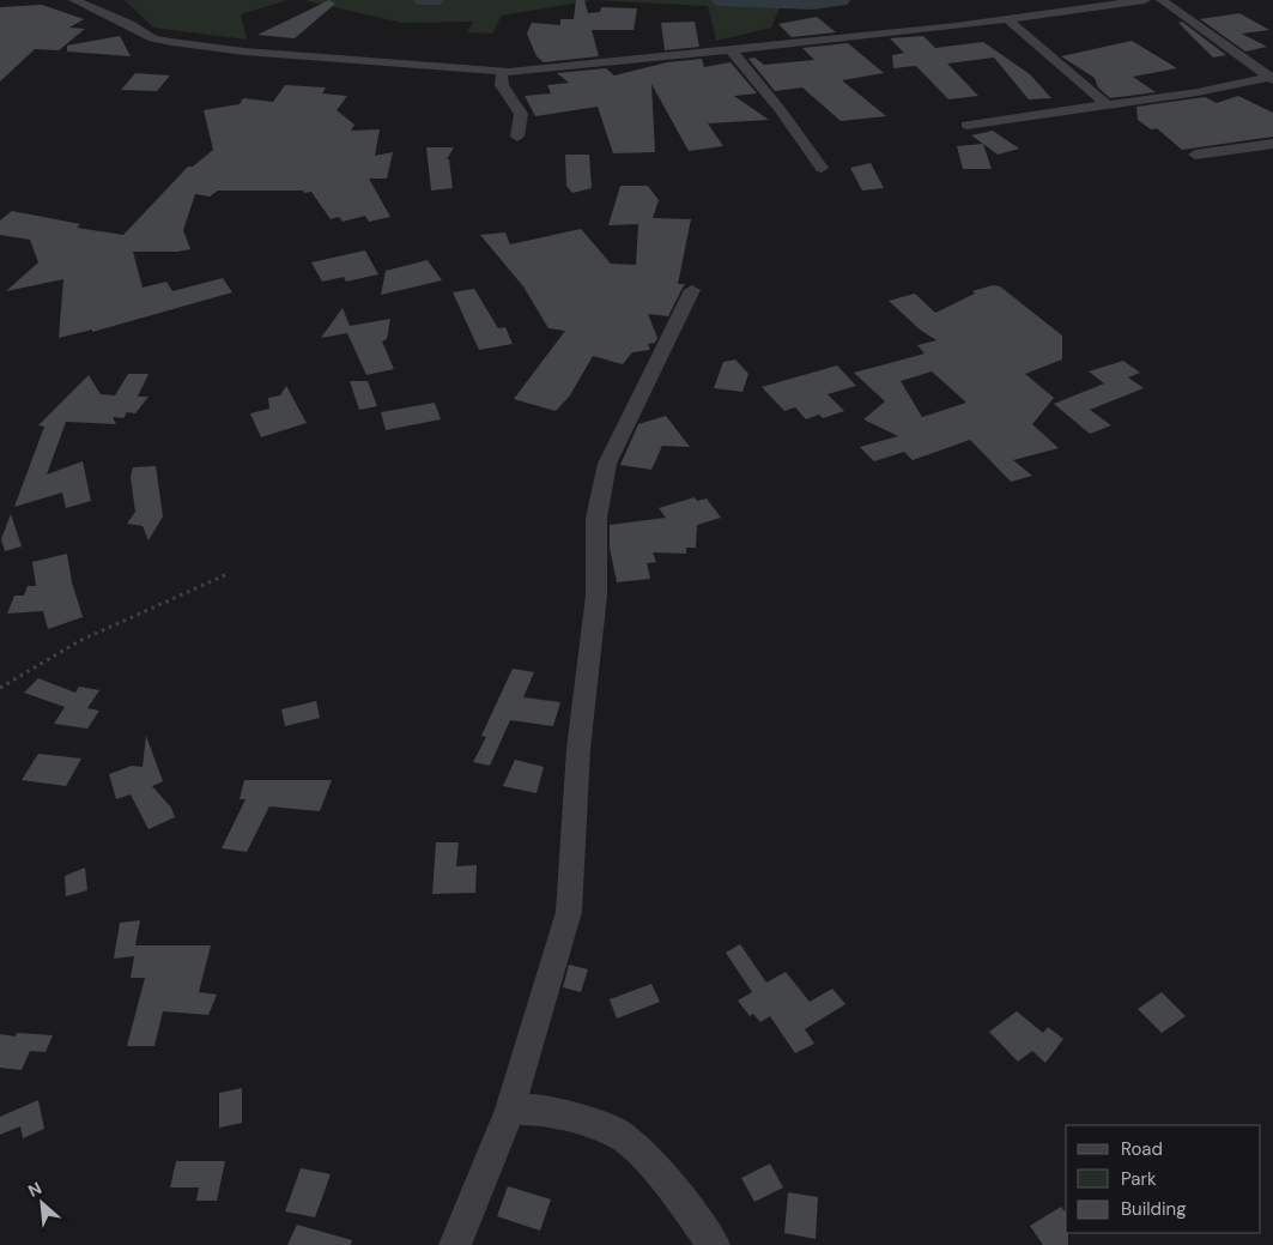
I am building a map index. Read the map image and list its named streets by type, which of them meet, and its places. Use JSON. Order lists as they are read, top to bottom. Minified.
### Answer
{"legend":["Road","Park","Building"],"north":"top left"}
